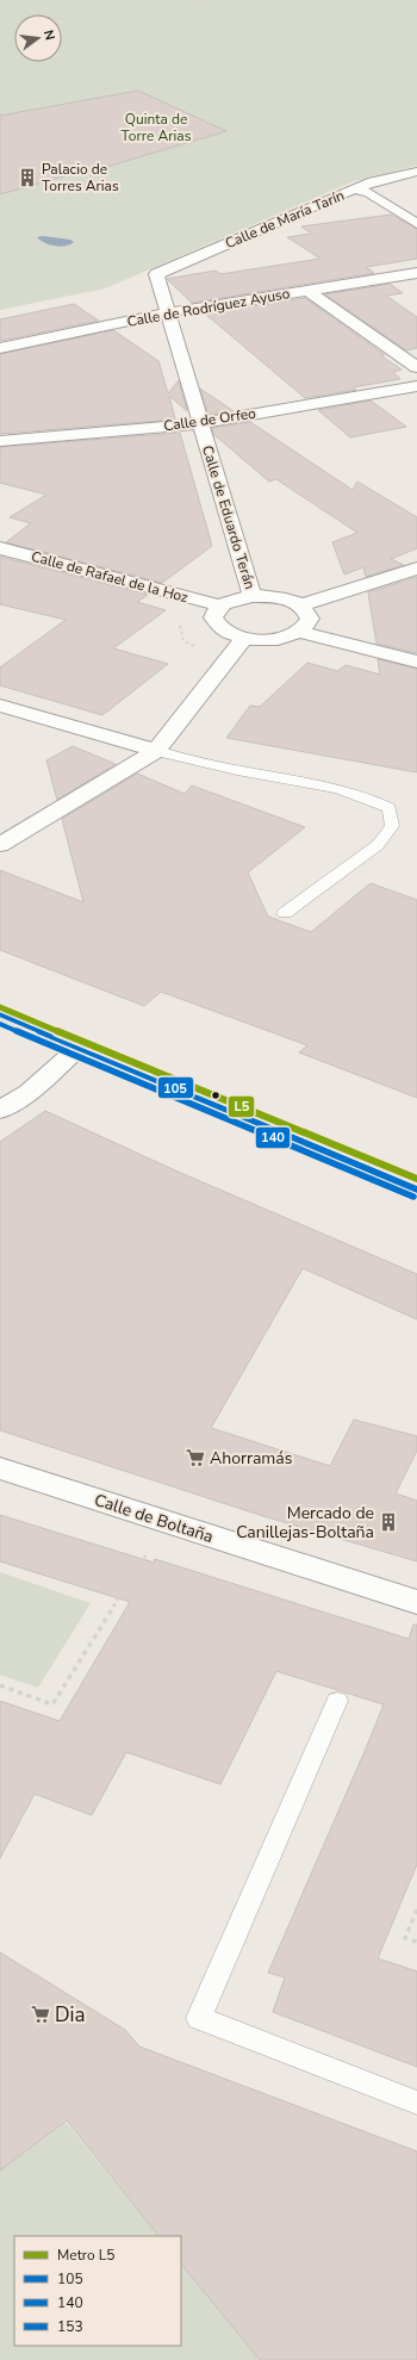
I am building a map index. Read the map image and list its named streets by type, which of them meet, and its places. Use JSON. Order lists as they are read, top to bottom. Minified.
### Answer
{"streets":{"street":["Calle de María Tarín","Calle de Rodríguez Ayuso","Calle de Orfeo","Calle de Eduardo Terán","Calle de Rafael de la Hoz","Calle de Boltaña"]},"crossings":[["Calle de María Tarín","Calle de Eduardo Terán"],["Calle de Rodríguez Ayuso","Calle de Eduardo Terán"],["Calle de Orfeo","Calle de Eduardo Terán"]],"parks":["Quinta de Torre Arias"],"places":{"building":["Palacio de Torres Arias","Mercado de Canillejas-Boltaña"],"supermarket":["Ahorramás","Dia"]},"lines":["metro line L5","transit line 153","transit line 105","transit line 140"],"legend":["Metro L5","105","140","153"],"north":"right"}
